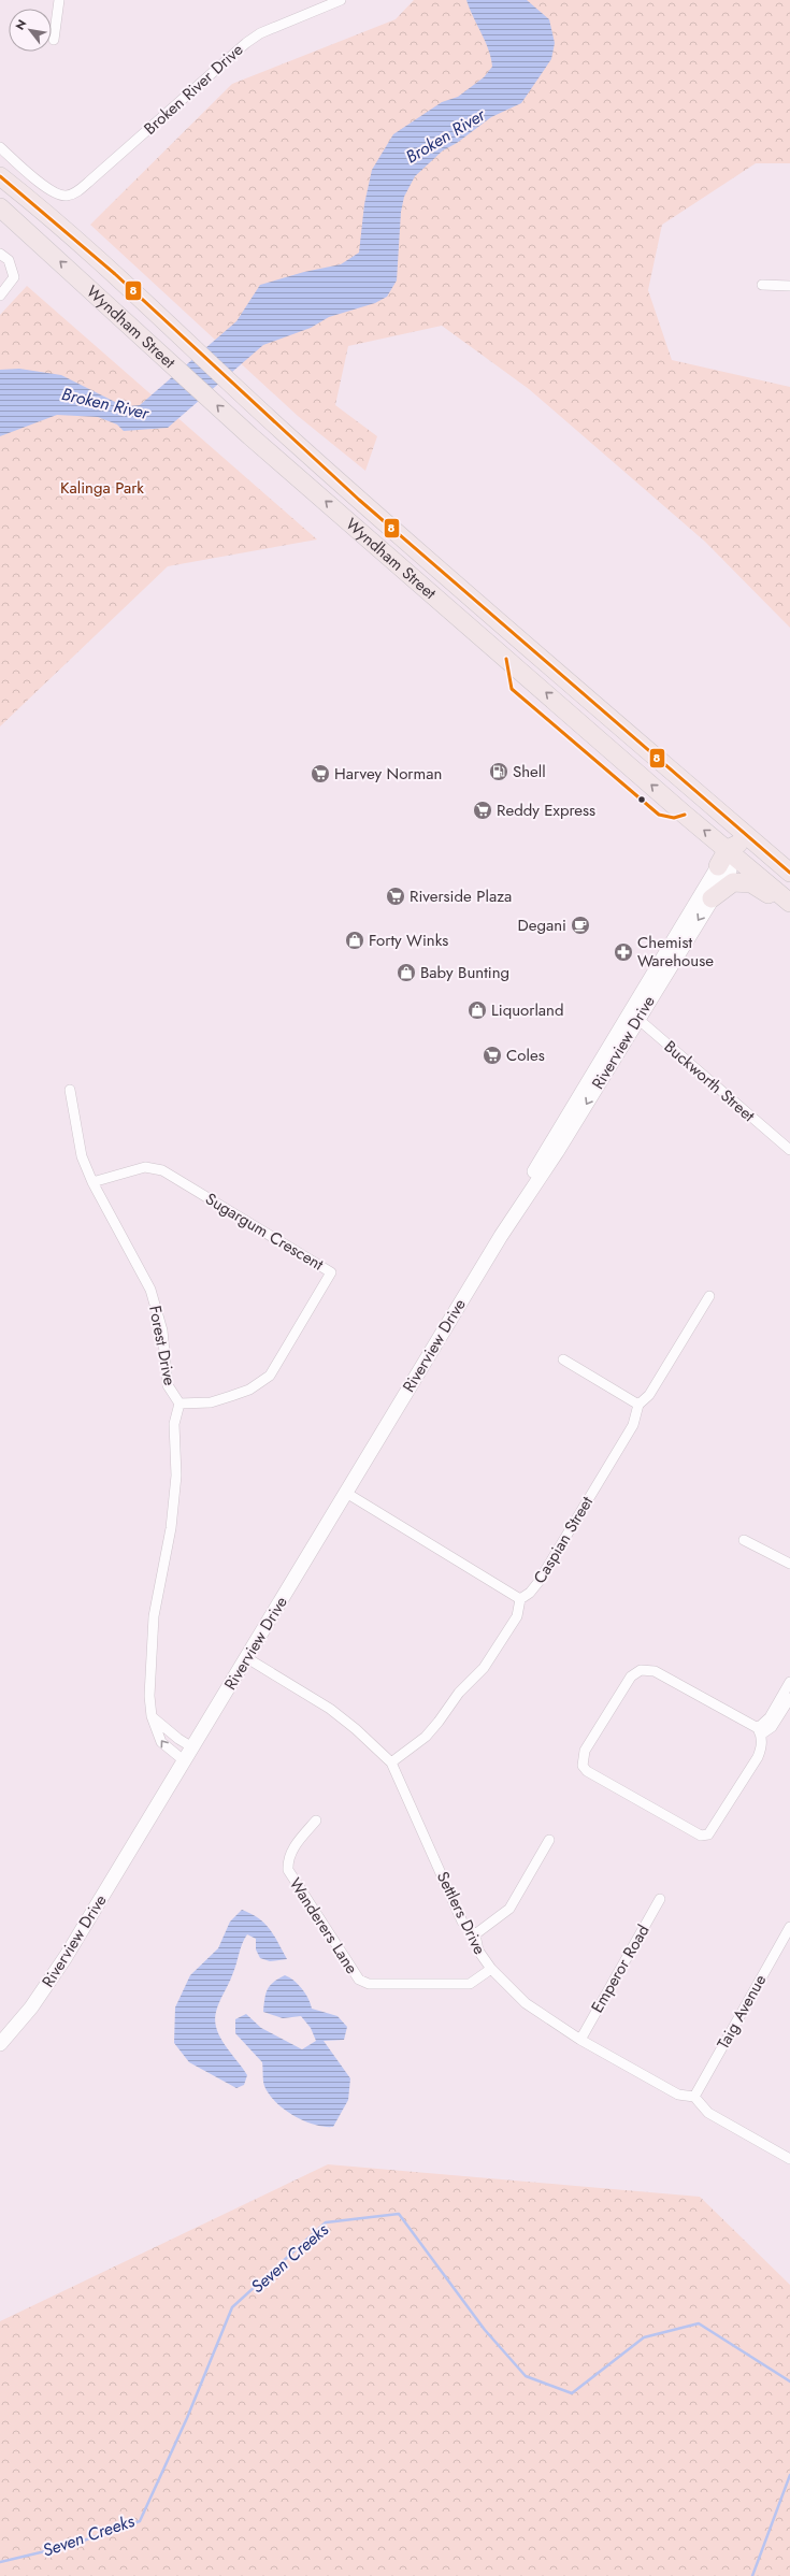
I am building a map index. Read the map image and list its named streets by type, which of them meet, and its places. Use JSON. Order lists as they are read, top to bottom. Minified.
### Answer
{"streets":{"highway":["Wyndham Street"],"street":["Broken River Drive","Riverview Drive","Buckworth Street","Sugargum Crescent","Forest Drive","Caspian Street","Settlers Drive","Wanderers Lane","Emperor Road","Taig Avenue"]},"crossings":[["Wyndham Street","Riverview Drive"],["Riverview Drive","Buckworth Street"],["Riverview Drive","Forest Drive"],["Riverview Drive","Settlers Drive"],["Sugargum Crescent","Forest Drive"],["Caspian Street","Settlers Drive"],["Settlers Drive","Wanderers Lane"],["Settlers Drive","Emperor Road"],["Settlers Drive","Taig Avenue"]],"water":["Broken River","Seven Creeks"],"parks":["Kalinga Park"],"places":{"fuel station":["Shell"],"supermarket":["Harvey Norman","Reddy Express","Riverside Plaza","Coles"],"cafe":["Degani"],"shop":["Forty Winks","Baby Bunting","Liquorland"],"pharmacy":["Chemist Warehouse"]},"lines":["transit line 8"],"north":"top left"}
